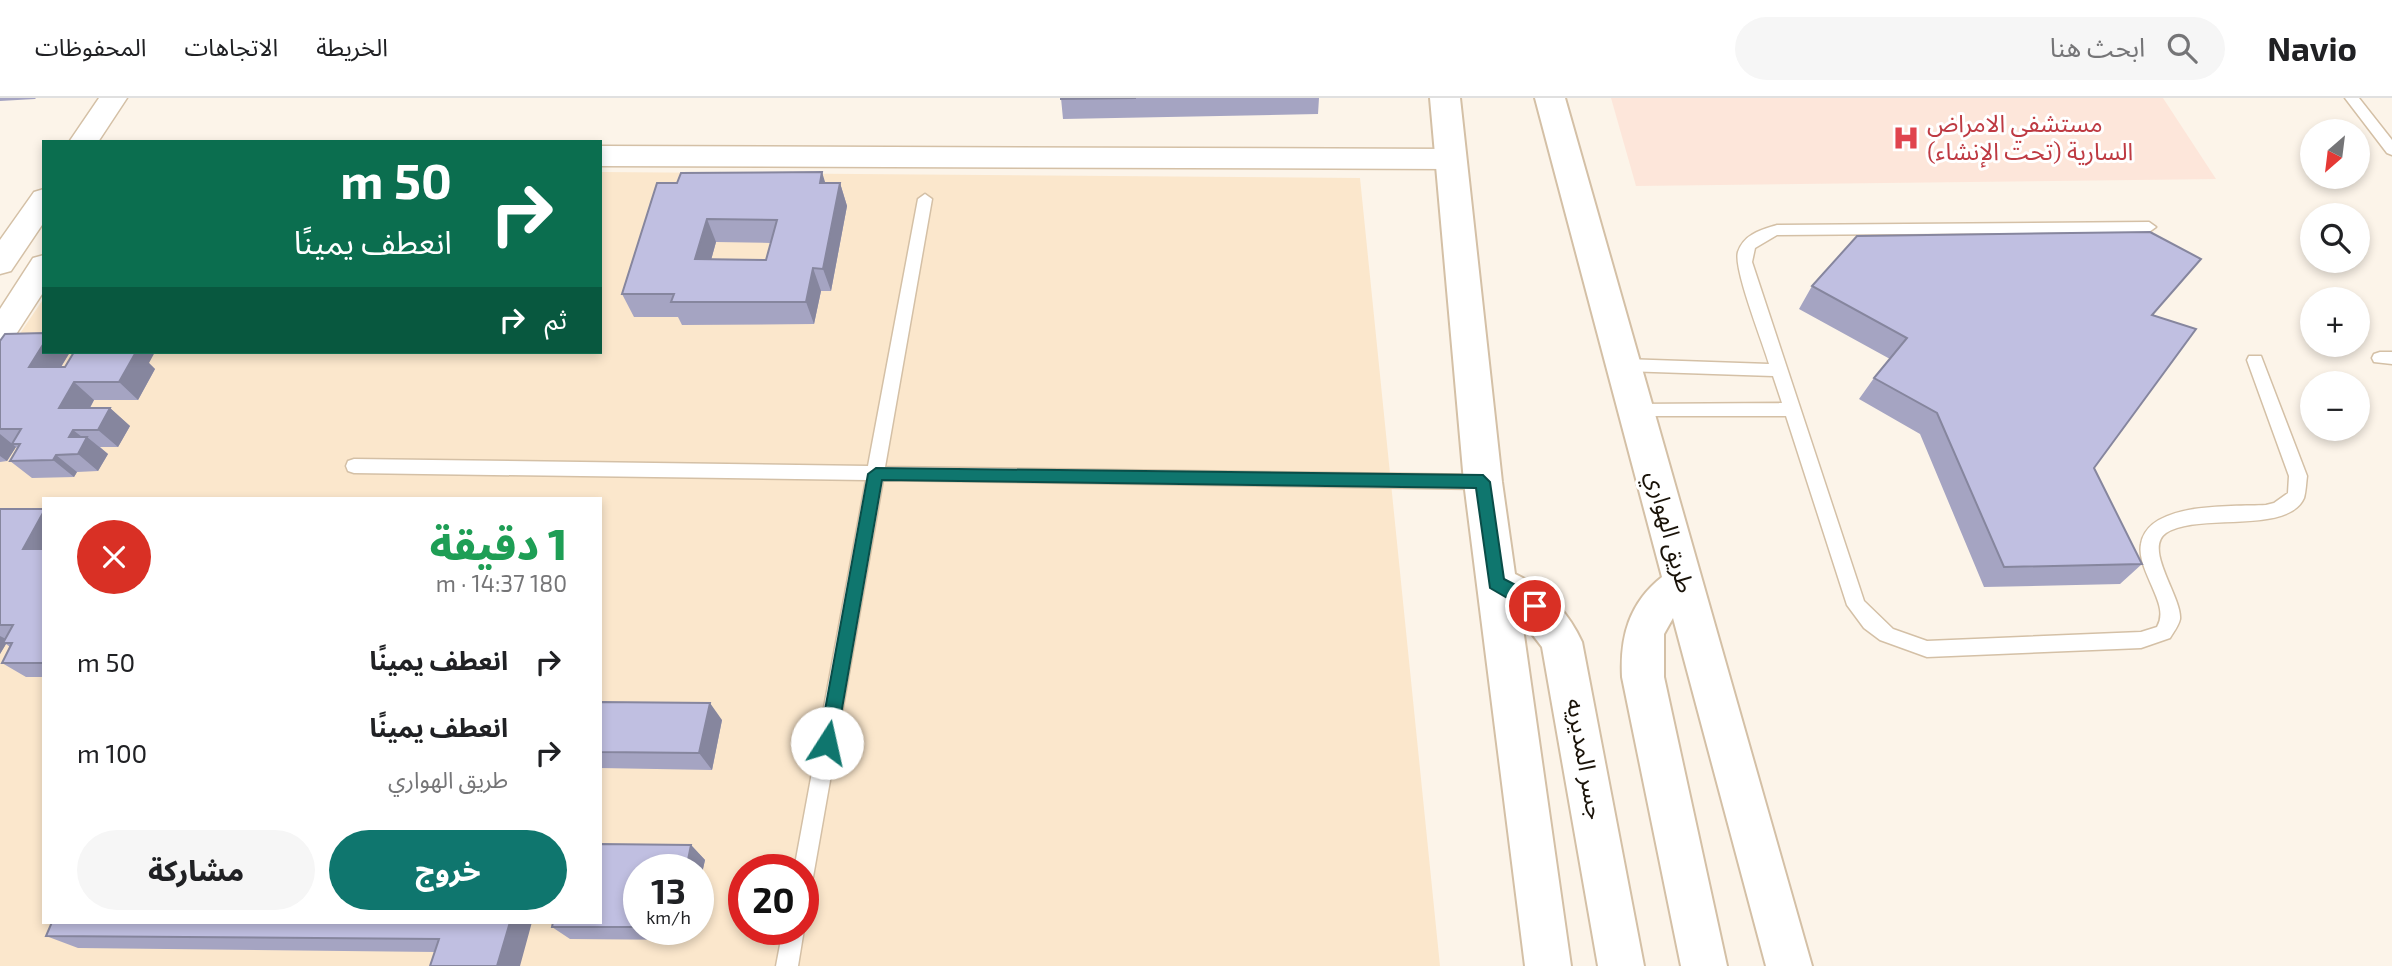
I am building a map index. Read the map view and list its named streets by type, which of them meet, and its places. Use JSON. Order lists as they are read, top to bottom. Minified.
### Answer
{"streets":{"highway":["طريق الهواري","جسر المديريه"]},"places":{"hospital":["مستشفي الامراض السارية (تحت الإنشاء)"]},"north":"bottom left","page":{"header":"Navio","search":"ابحث هنا","nav":["الخريطة","الاتجاهات","المحفوظات"],"map_buttons":["+","−"],"turn":["50 m","انعطف يمينًا"],"then":"ثم","heading":["1 دقيقة","180 m · 14:37"],"list":[{"name":"انعطف يمينًا","value":"50 m"},{"name":"انعطف يمينًا","note":"طريق الهواري","value":"100 m"}],"buttons":["خروج","مشاركة"],"speed":"13 km/h","limit":"20"}}
